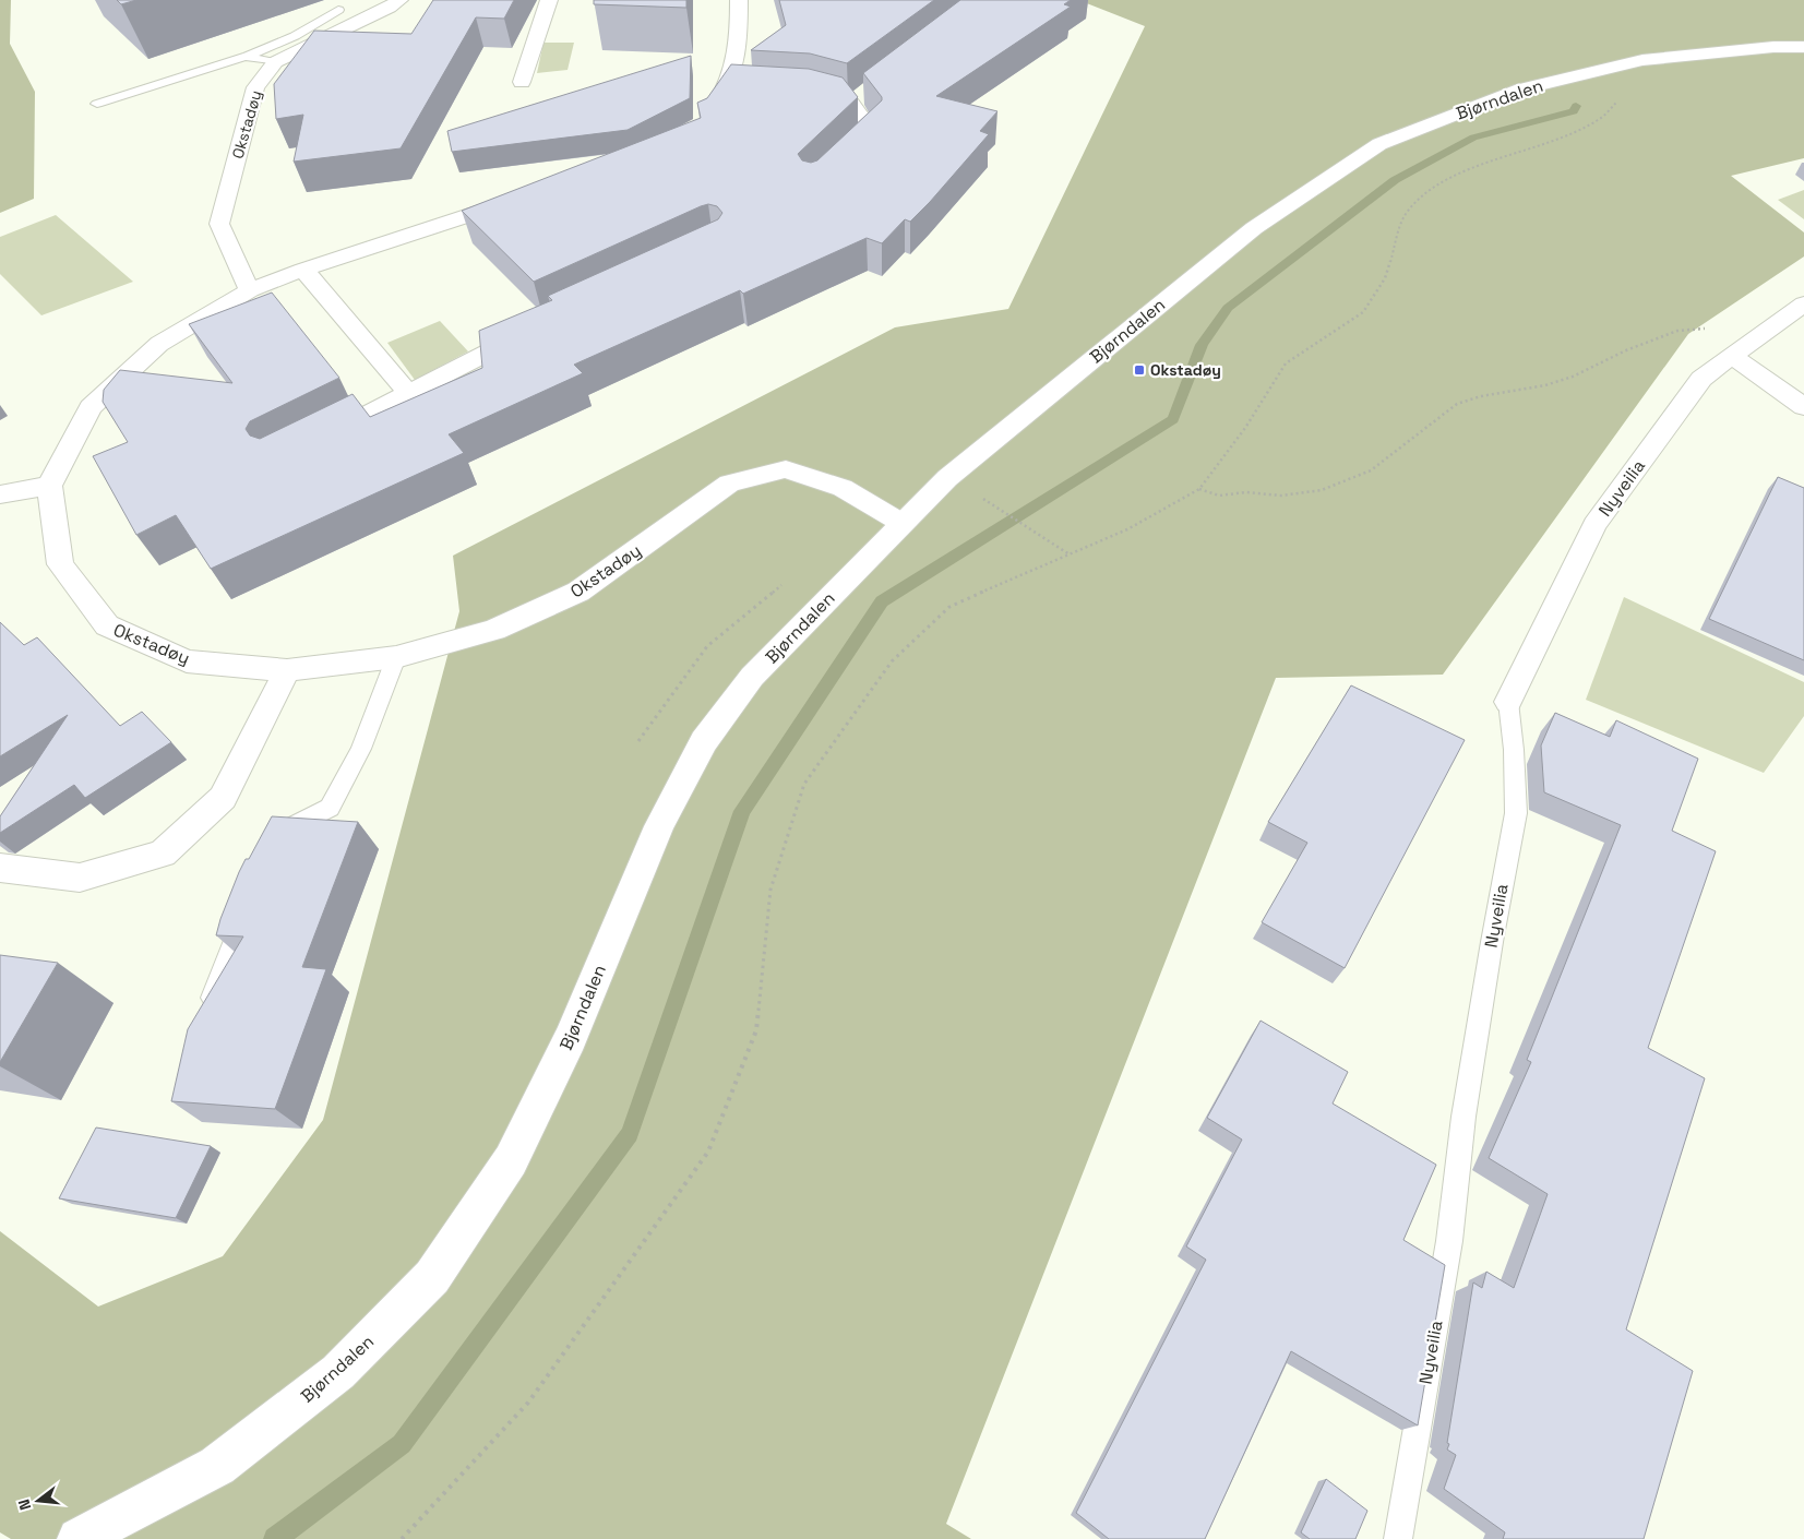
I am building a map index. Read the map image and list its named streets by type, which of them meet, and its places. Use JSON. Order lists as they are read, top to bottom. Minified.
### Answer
{"streets":{"street":["Bjørndalen","Okstadøy","Nyveilia"]},"crossings":[["Bjørndalen","Okstadøy"]],"places":{"transit":["Okstadøy"]},"north":"left"}
